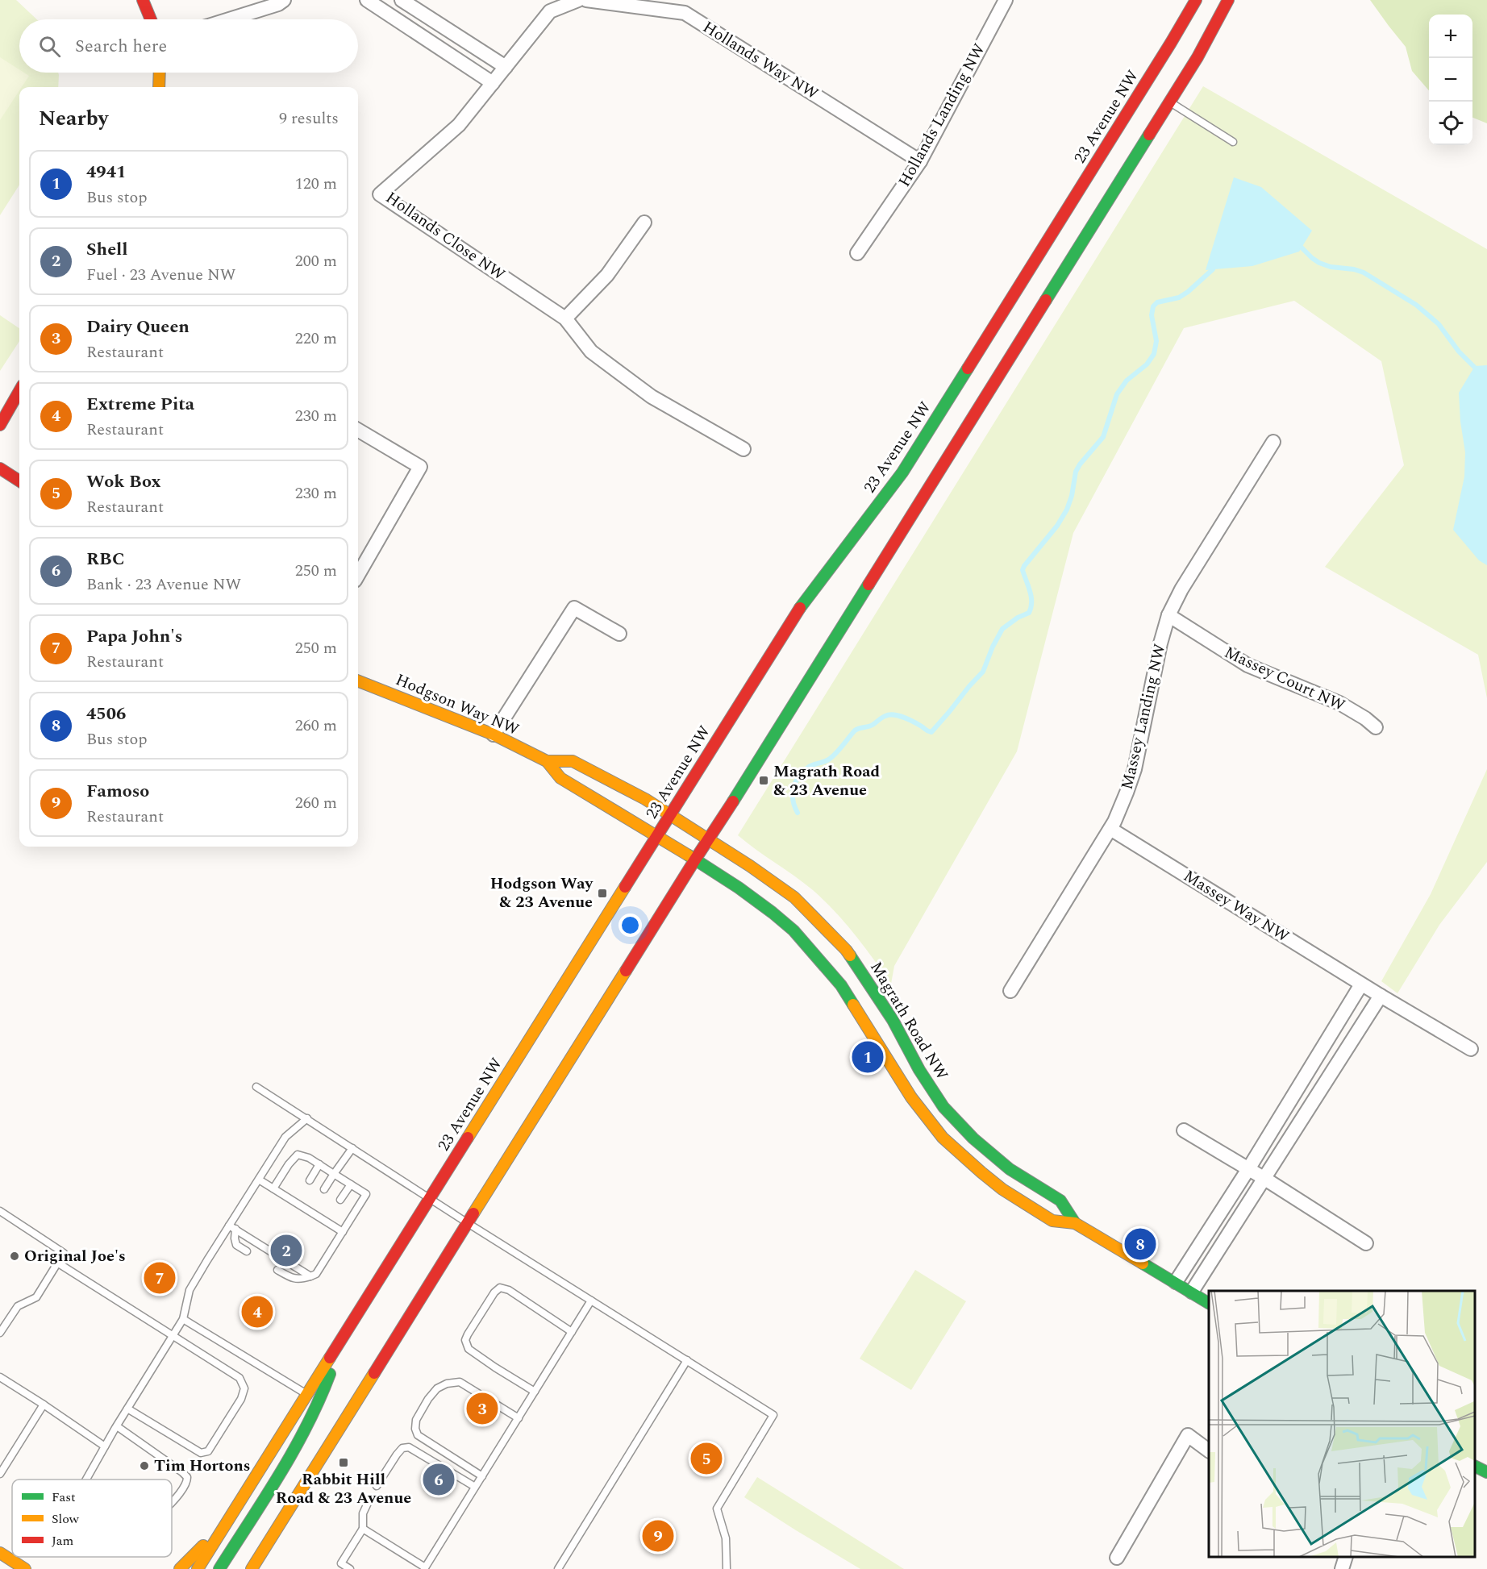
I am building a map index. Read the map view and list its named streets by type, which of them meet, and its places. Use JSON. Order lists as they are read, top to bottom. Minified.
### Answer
{"streets":{"main road":["23 Avenue NW","Hodgson Way NW","Magrath Road NW"],"street":["Hollands Way NW","Hollands Landing NW","Hollands Close NW","Massey Court NW","Massey Landing NW","Massey Way NW"]},"crossings":[["Hollands Way NW","Hollands Landing NW"],["23 Avenue NW","Hodgson Way NW"],["Massey Court NW","Massey Landing NW"],["Hodgson Way NW","Magrath Road NW"],["Massey Landing NW","Massey Way NW"]],"places":{"transit":["Magrath Road & 23 Avenue","Hodgson Way & 23 Avenue","Rabbit Hill Road & 23 Avenue"],"other":["Original Joe's","Tim Hortons"]},"legend":["Fast","Slow","Jam"],"page":{"map_buttons":["+","−"],"search":"Search here","heading":["Nearby","9 results"],"list":[{"mark":"1","name":"4941","note":"Bus stop","value":"120 m"},{"mark":"2","name":"Shell","note":"Fuel · 23 Avenue NW","value":"200 m"},{"mark":"3","name":"Dairy Queen","note":"Restaurant","value":"220 m"},{"mark":"4","name":"Extreme Pita","note":"Restaurant","value":"230 m"},{"mark":"5","name":"Wok Box","note":"Restaurant","value":"230 m"},{"mark":"6","name":"RBC","note":"Bank · 23 Avenue NW","value":"250 m"},{"mark":"7","name":"Papa John's","note":"Restaurant","value":"250 m"},{"mark":"8","name":"4506","note":"Bus stop","value":"260 m"},{"mark":"9","name":"Famoso","note":"Restaurant","value":"260 m"}],"pins":["1","8","2","7","4","3","5","6","9"]}}
